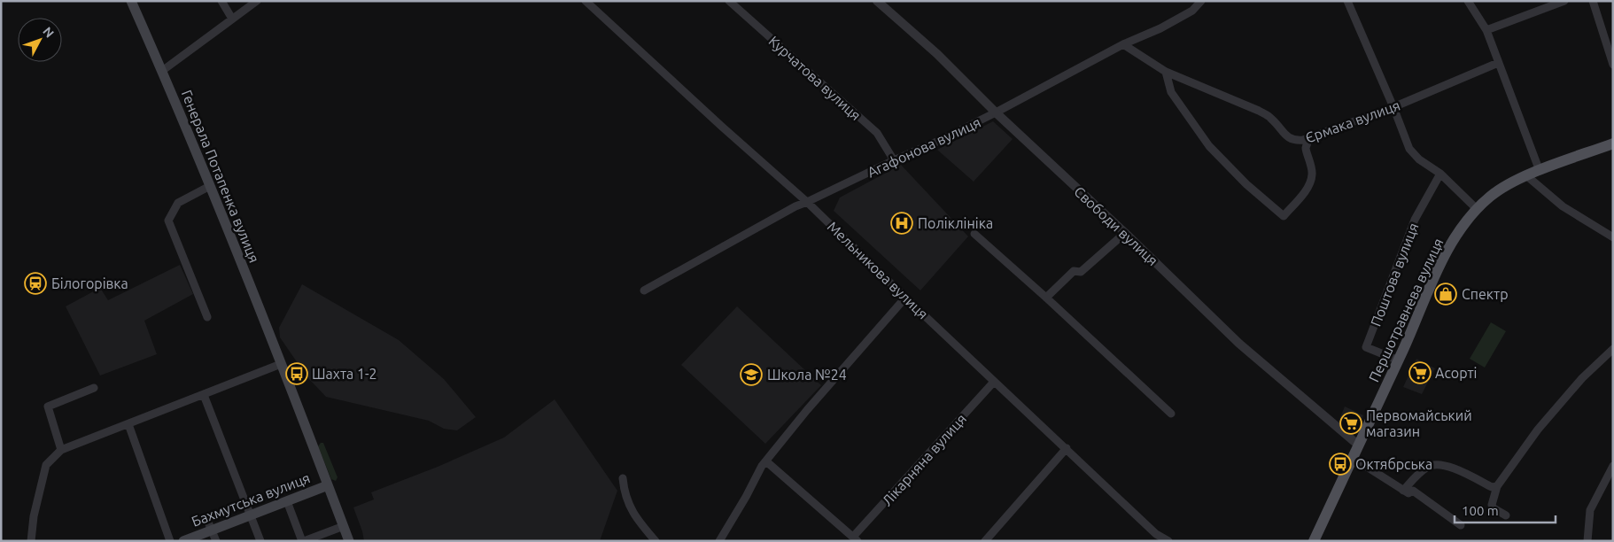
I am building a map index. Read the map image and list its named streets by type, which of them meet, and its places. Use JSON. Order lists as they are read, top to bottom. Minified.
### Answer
{"streets":{"main road":["Генерала Потапенка вулиця","Першотравнева вулиця","Бахмутська вулиця"],"street":["Курчатова вулиця","Єрмака вулиця","Агафонова вулиця","Свободи вулиця","Мельникова вулиця","Поштова вулиця","Лікарняна вулиця"]},"crossings":[["Курчатова вулиця","Агафонова вулиця"],["Єрмака вулиця","Агафонова вулиця"],["Агафонова вулиця","Свободи вулиця"],["Агафонова вулиця","Мельникова вулиця"],["Генерала Потапенка вулиця","Бахмутська вулиця"],["Свободи вулиця","Першотравнева вулиця"],["Мельникова вулиця","Лікарняна вулиця"],["Поштова вулиця","Першотравнева вулиця"]],"places":{"hospital":["Поліклініка"],"station":["Білогорівка"],"shop":["Спектр"],"supermarket":["Асорті","Первомайський магазин"],"bus stop":["Шахта 1-2","Октябрська"],"school or university":["Школа №24"]},"scale_bar":"100 m","north":"top right"}
